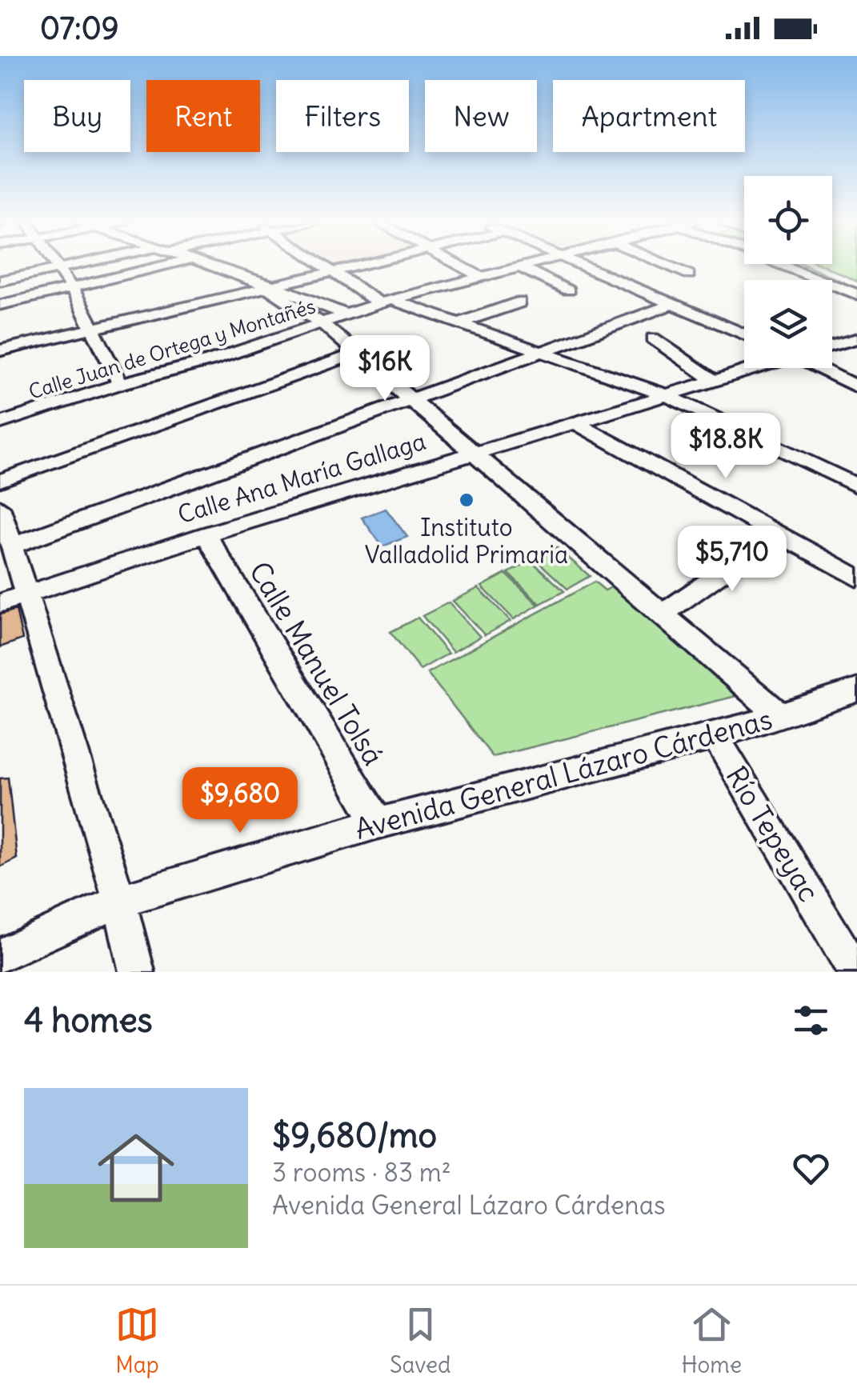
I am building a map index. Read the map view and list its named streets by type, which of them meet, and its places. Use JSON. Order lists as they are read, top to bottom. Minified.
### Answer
{"streets":{"street":["Calle Juan de Ortega y Montañés","Calle Ana María Gallaga","Calle Manuel Tolsá","Avenida General Lázaro Cárdenas","Río Tepeyac"]},"crossings":[["Calle Ana María Gallaga","Calle Manuel Tolsá"],["Calle Manuel Tolsá","Avenida General Lázaro Cárdenas"],["Avenida General Lázaro Cárdenas","Río Tepeyac"]],"places":["Instituto Valladolid Primaria"],"page":{"status":"07:09","chip":["Buy","Rent","Filters","New","Apartment"],"price":["$16K","$18.8K","$5,710","$9,680"],"heading":"4 homes","list":[{"name":"$9,680/mo","note":"3 rooms · 83 m² · Avenida General Lázaro Cárdenas"}],"tabs":["Map","Saved","Home"]}}
